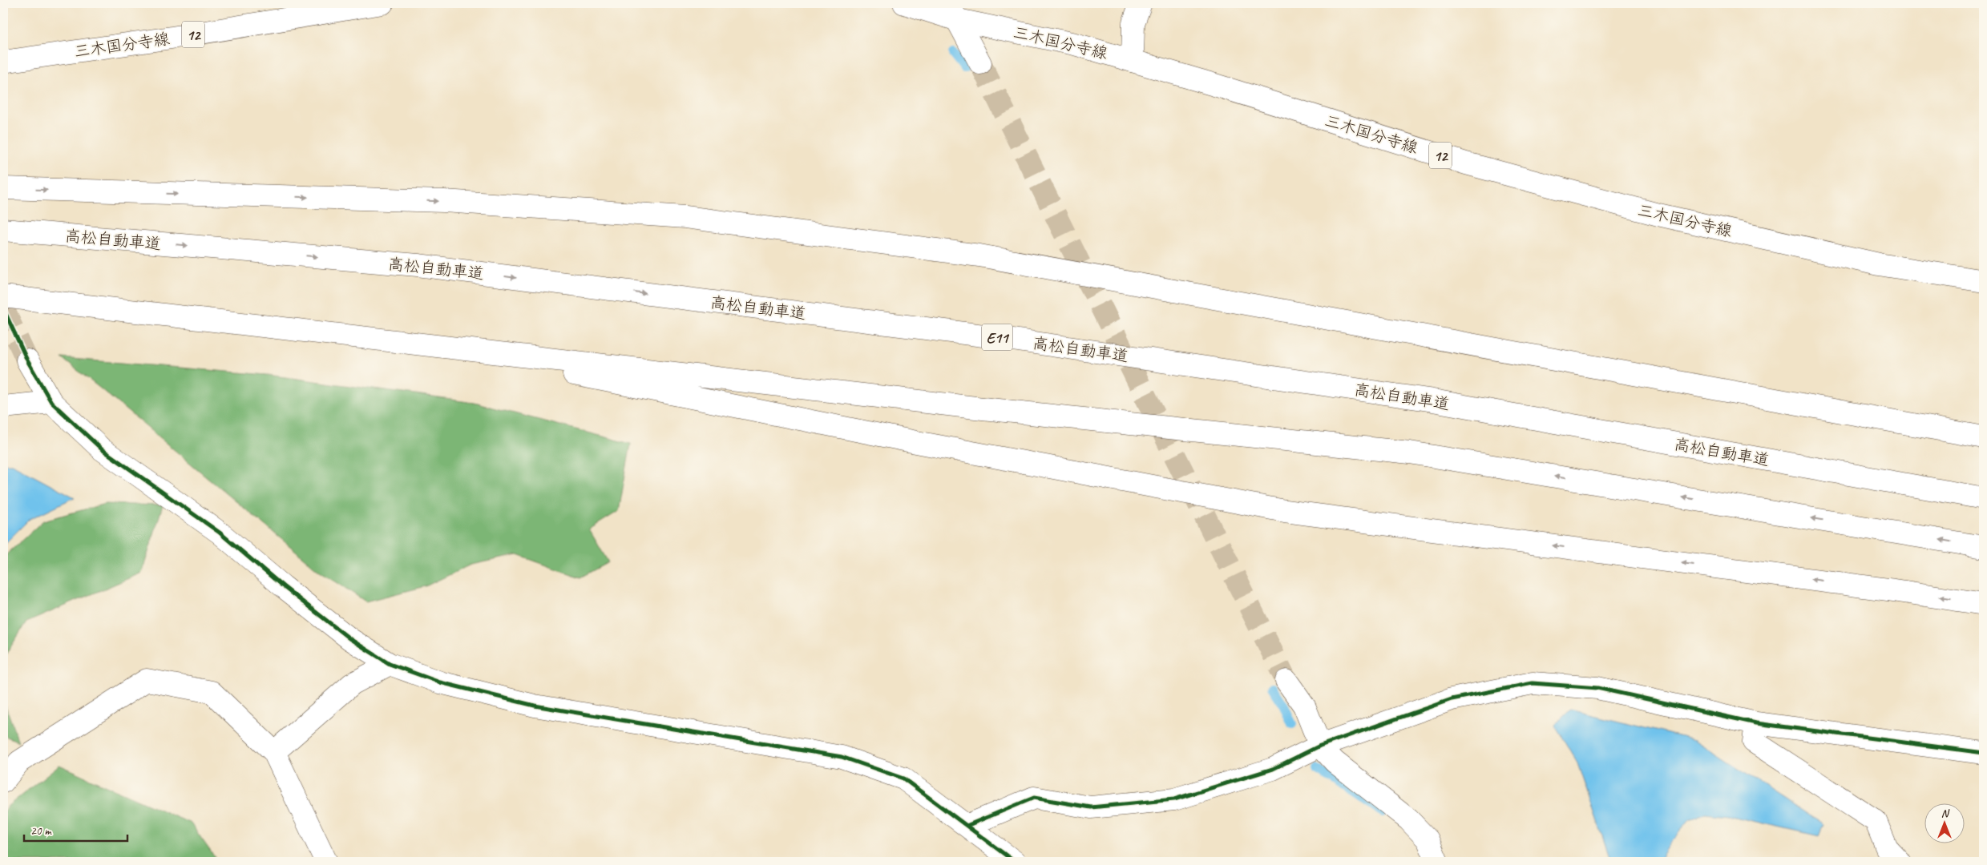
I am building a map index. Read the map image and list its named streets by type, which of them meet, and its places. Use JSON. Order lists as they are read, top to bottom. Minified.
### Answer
{"streets":{"main road":["12","三木国分寺線","高松自動車道","E11"]},"scale_bar":"20 m","north":"top"}
